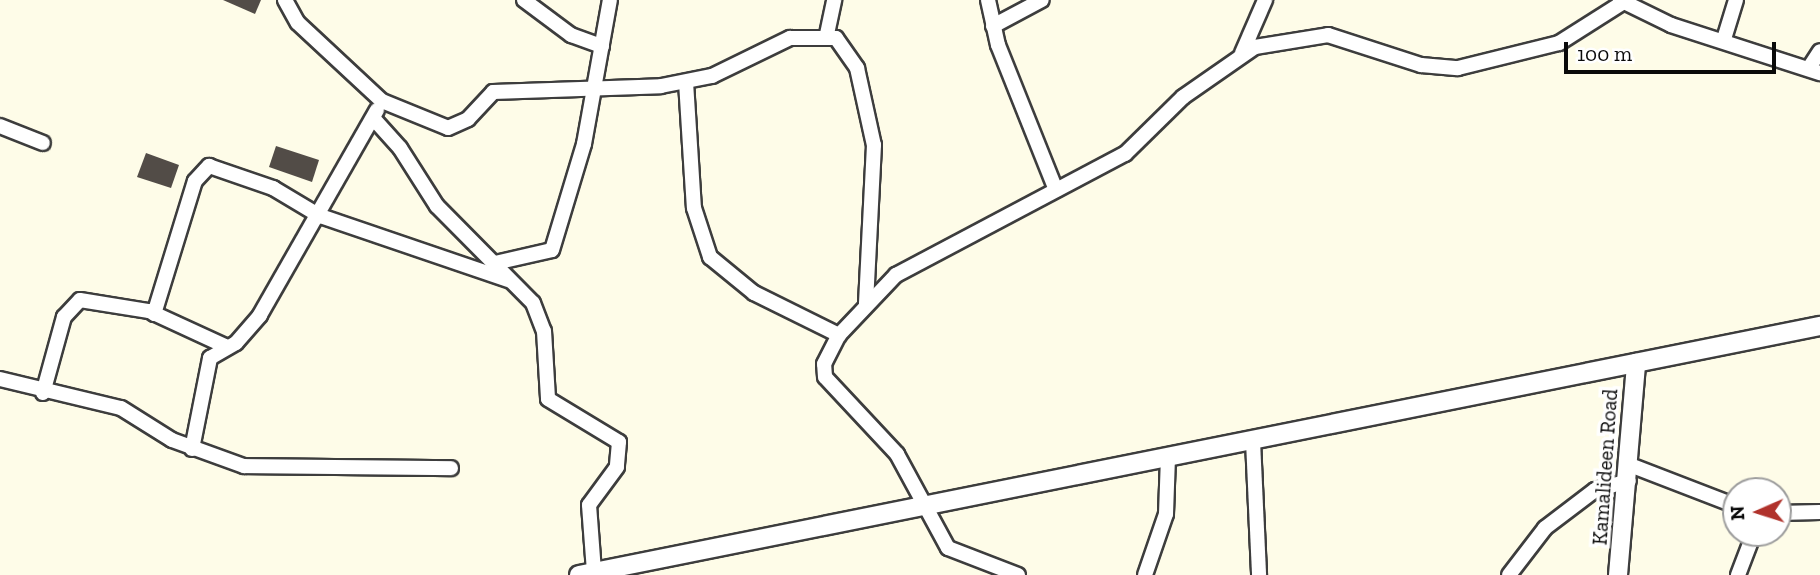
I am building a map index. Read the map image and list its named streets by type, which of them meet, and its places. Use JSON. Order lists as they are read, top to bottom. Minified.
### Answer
{"streets":{"street":["Kamalideen Road"]},"scale_bar":"100 m","north":"left"}
